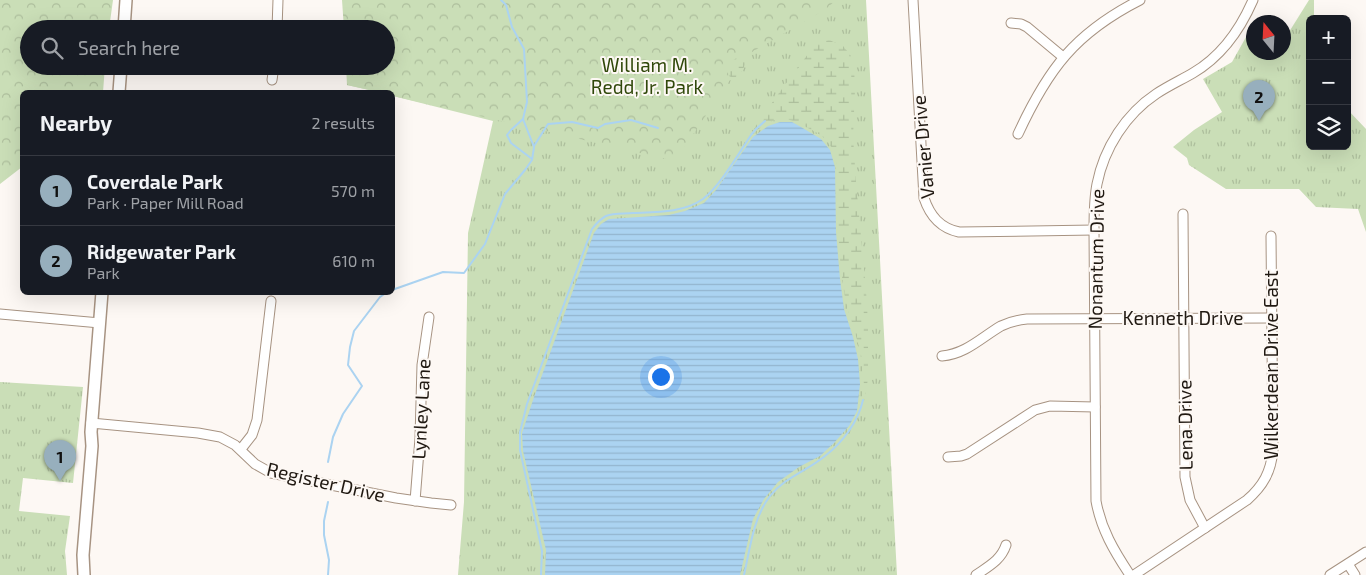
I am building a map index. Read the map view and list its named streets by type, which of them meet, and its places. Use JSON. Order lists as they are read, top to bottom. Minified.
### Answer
{"streets":{"street":["Vanier Drive","Nonantum Drive","Kenneth Drive","Wilkerdean Drive East","Lynley Lane","Lena Drive","Register Drive"]},"crossings":[["Vanier Drive","Nonantum Drive"],["Nonantum Drive","Kenneth Drive"],["Kenneth Drive","Wilkerdean Drive East"],["Kenneth Drive","Lena Drive"],["Wilkerdean Drive East","Lena Drive"],["Lynley Lane","Register Drive"]],"parks":["William M. Redd, Jr. Park"],"north":"top","page":{"map_buttons":["+","−"],"search":"Search here","pins":["2","1"],"heading":["Nearby","2 results"],"list":[{"mark":"1","name":"Coverdale Park","note":"Park · Paper Mill Road","value":"570 m"},{"mark":"2","name":"Ridgewater Park","note":"Park","value":"610 m"}]}}
